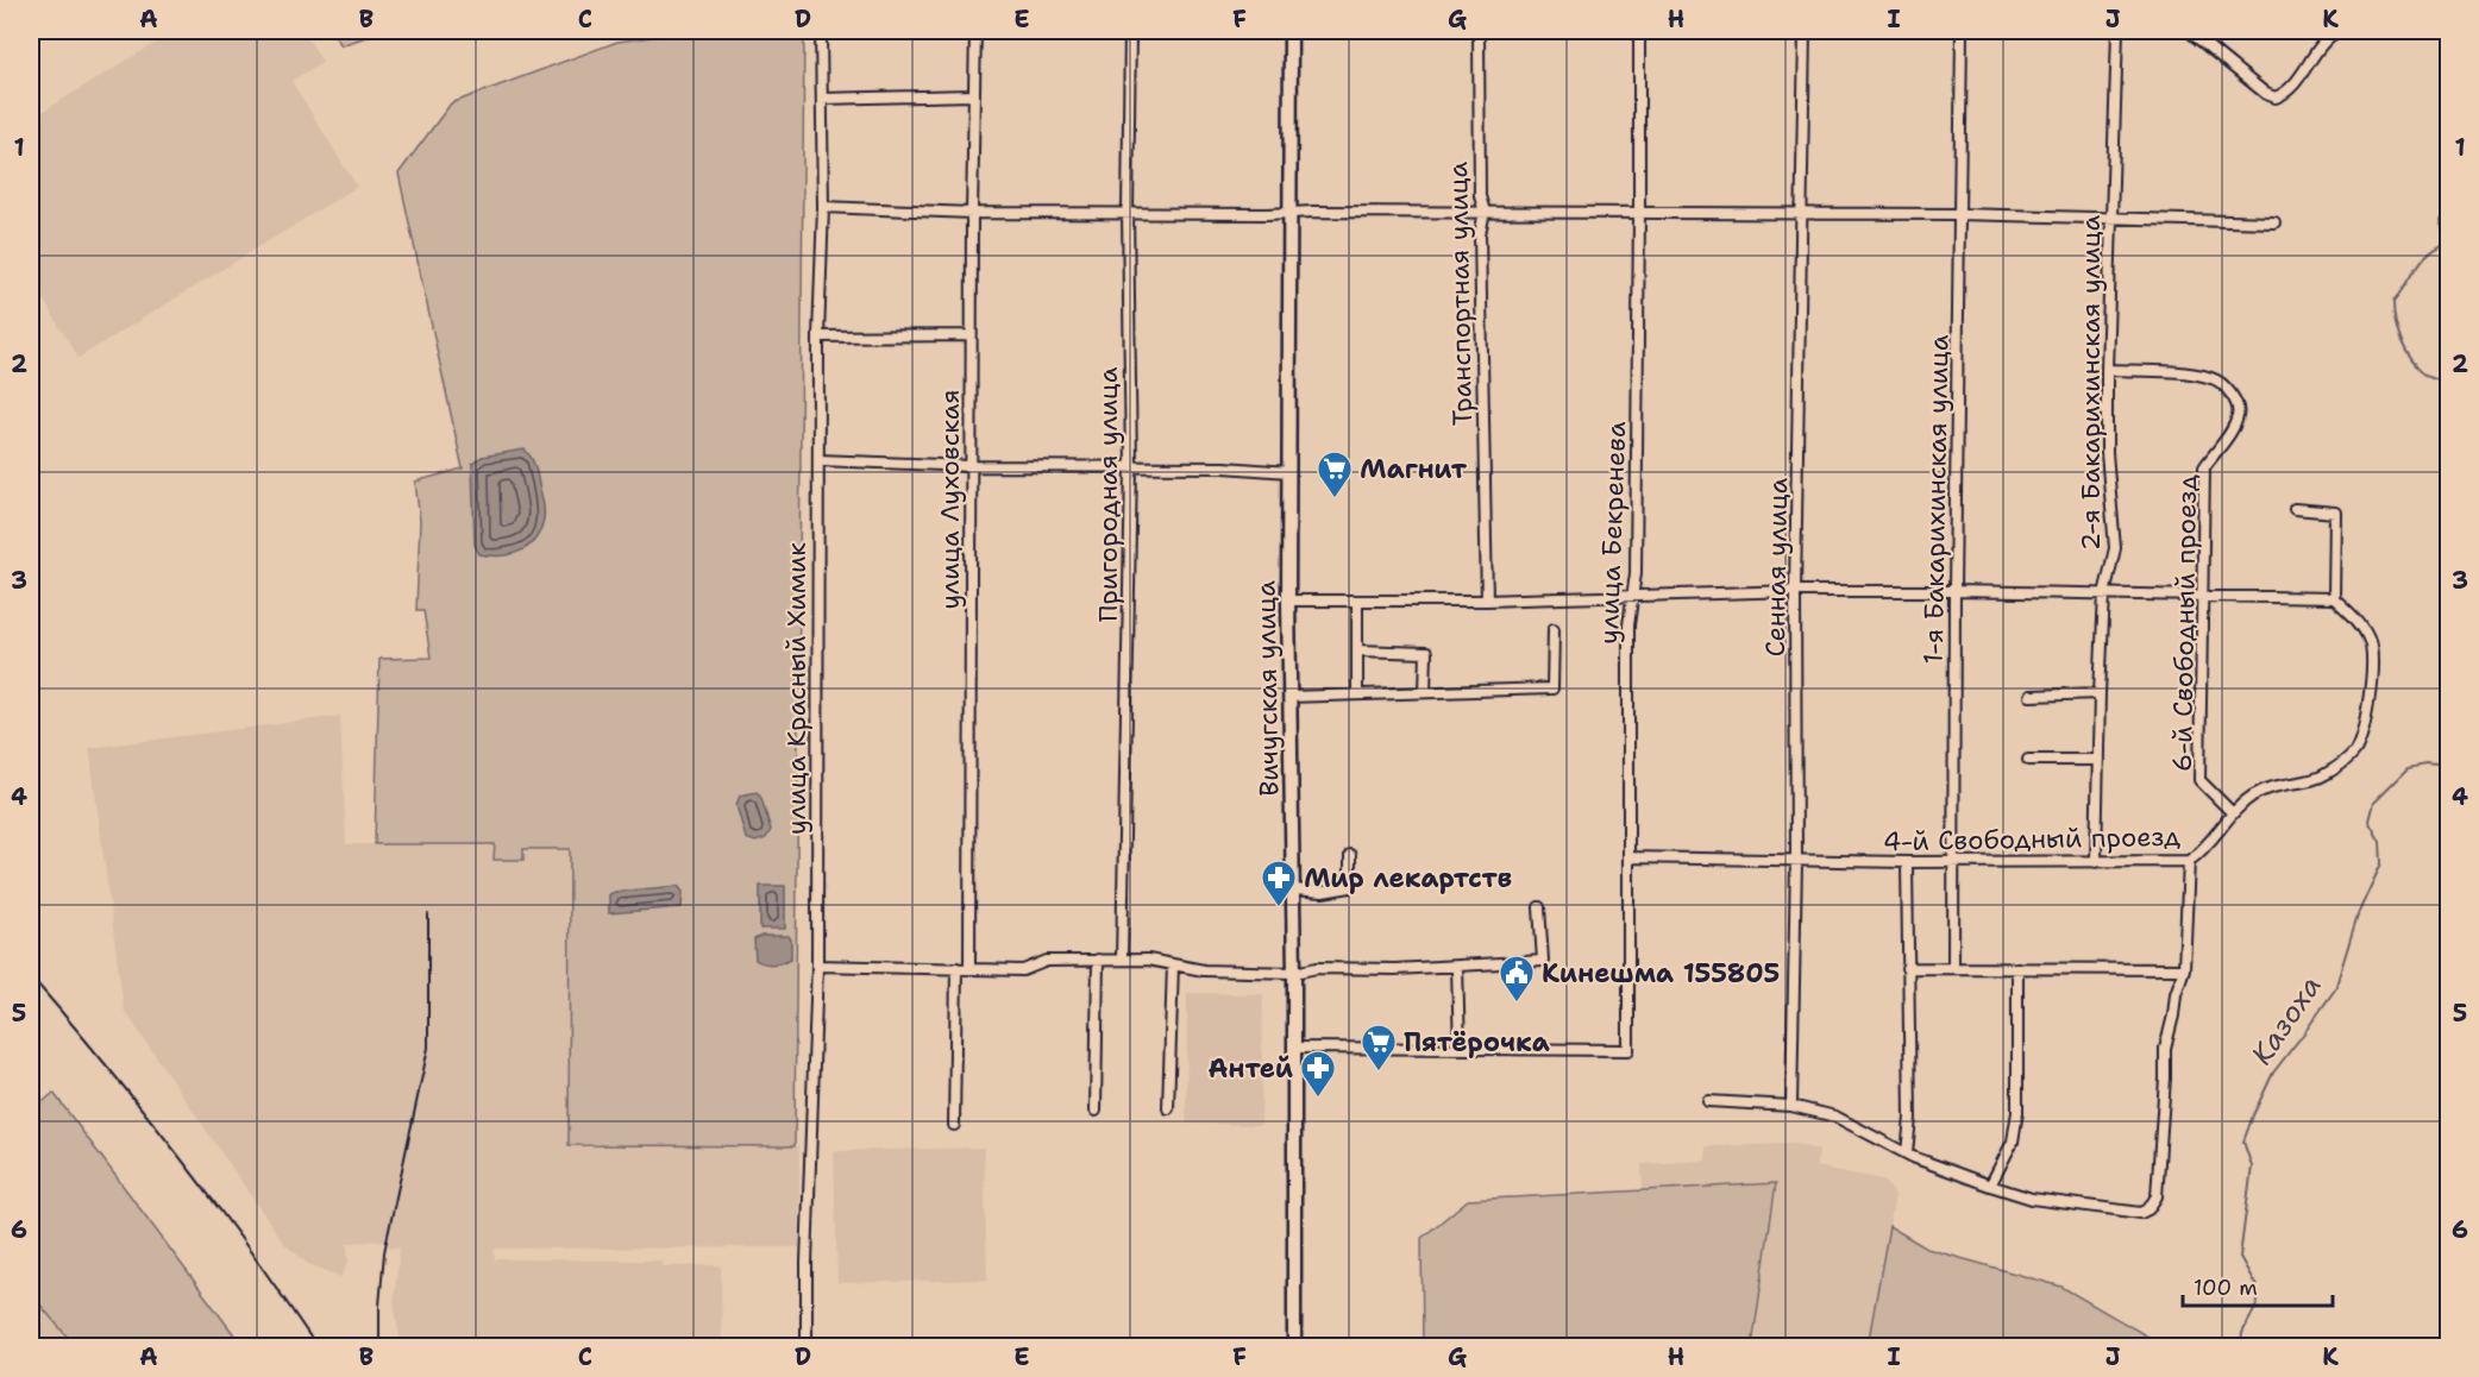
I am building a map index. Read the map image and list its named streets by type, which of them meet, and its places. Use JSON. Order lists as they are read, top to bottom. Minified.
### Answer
{"streets":{"main road":["Вичугская улица"],"street":["Транспортная улица","2-я Бакарихинская улица","Пригородная улица","улица Луховская","1-я Бакарихинская улица","улица Бекренева","Сенная улица","6-й Свободный проезд","улица Красный Химик","4-й Свободный проезд"]},"crossings":[["2-я Бакарихинская улица","6-й Свободный проезд"],["2-я Бакарихинская улица","4-й Свободный проезд"],["1-я Бакарихинская улица","4-й Свободный проезд"],["улица Бекренева","4-й Свободный проезд"],["Сенная улица","4-й Свободный проезд"],["6-й Свободный проезд","4-й Свободный проезд"]],"water":["Казоха"],"places":{"supermarket":["Магнит","Пятёрочка"],"pharmacy":["Мир лекартств","Антей"],"public building":["Кинешма 155805"]},"scale_bar":"100 m","grid":{"columns":["A","B","C","D","E","F","G","H","I","J","K"],"rows":["1","2","3","4","5","6"]}}
